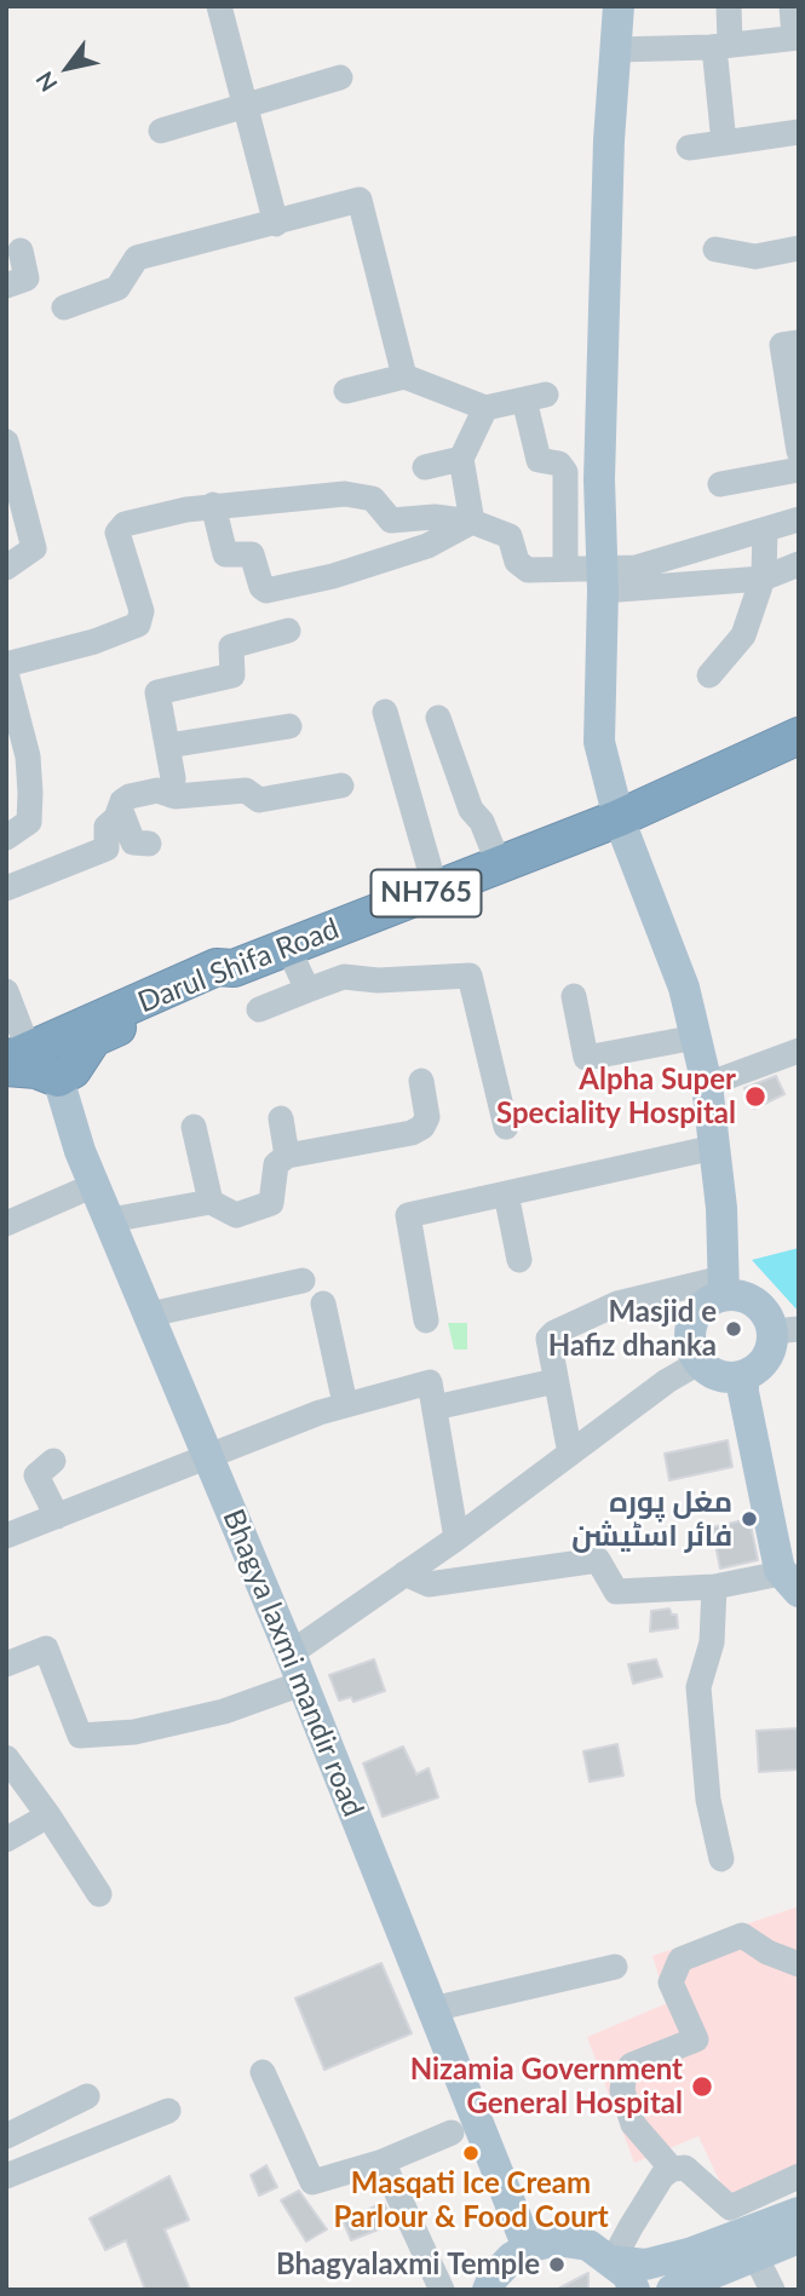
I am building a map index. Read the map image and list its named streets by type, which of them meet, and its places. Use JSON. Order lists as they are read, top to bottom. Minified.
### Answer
{"streets":{"highway":["NH765","Darul Shifa Road"],"main road":["Bhagya laxmi mandir road"]},"crossings":[["Darul Shifa Road","Bhagya laxmi mandir road"]],"places":["Alpha Super Speciality Hospital","Masjid e Hafiz dhanka","مغل پورہ فائر اسٹیشن","Nizamia Government General Hospital","Masqati Ice Cream Parlour & Food Court","Bhagyalaxmi Temple"],"north":"bottom left"}
